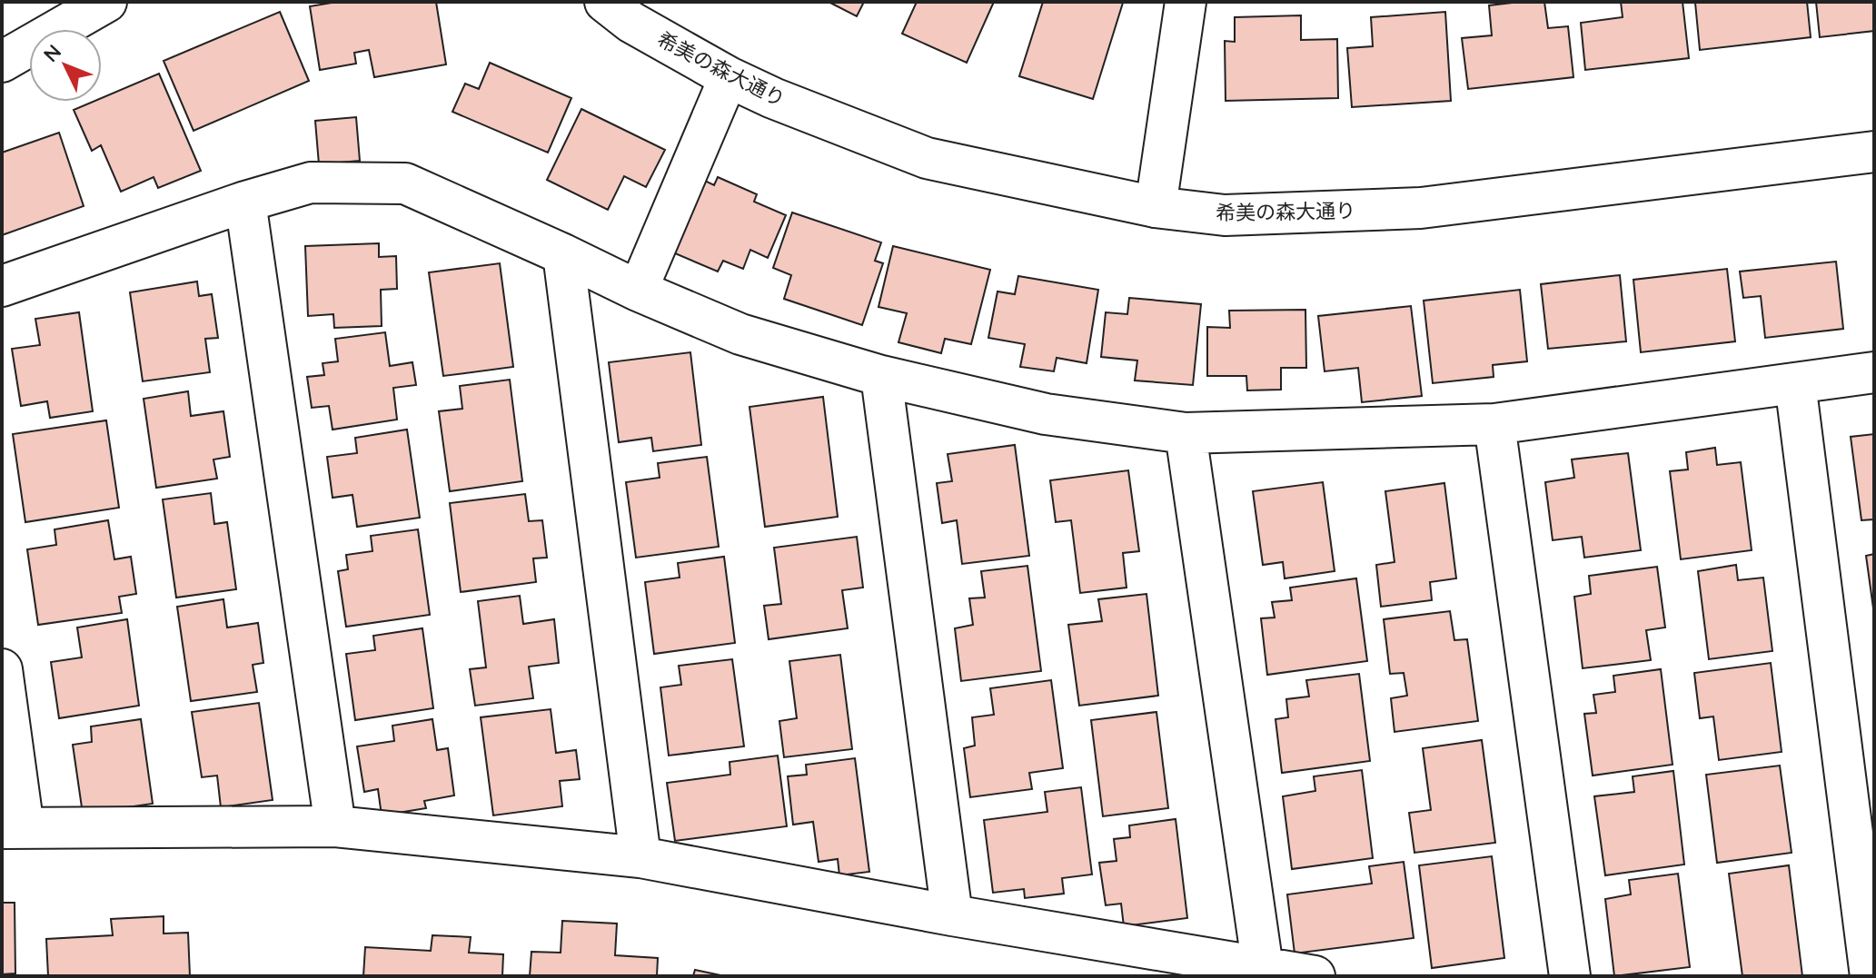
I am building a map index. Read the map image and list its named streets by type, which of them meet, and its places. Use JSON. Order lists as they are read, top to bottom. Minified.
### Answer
{"streets":{"street":["希美の森大通り"]},"north":"top left"}
